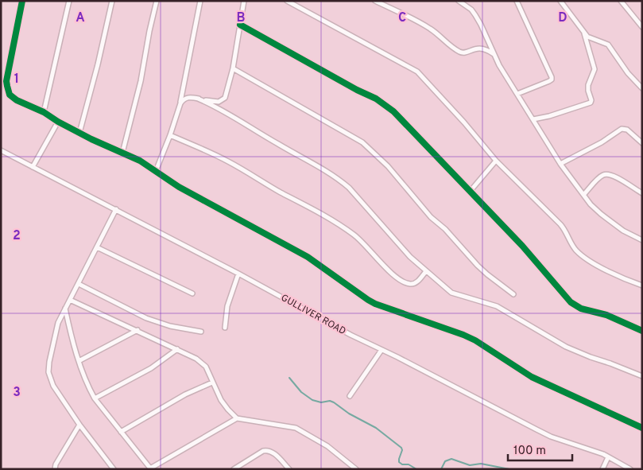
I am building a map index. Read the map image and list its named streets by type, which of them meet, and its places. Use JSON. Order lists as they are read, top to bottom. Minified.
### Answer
{"streets":{"street":["GULLIVER ROAD"]},"scale_bar":"100 m","grid":{"columns":["A","B","C","D"],"rows":["1","2","3"]}}
